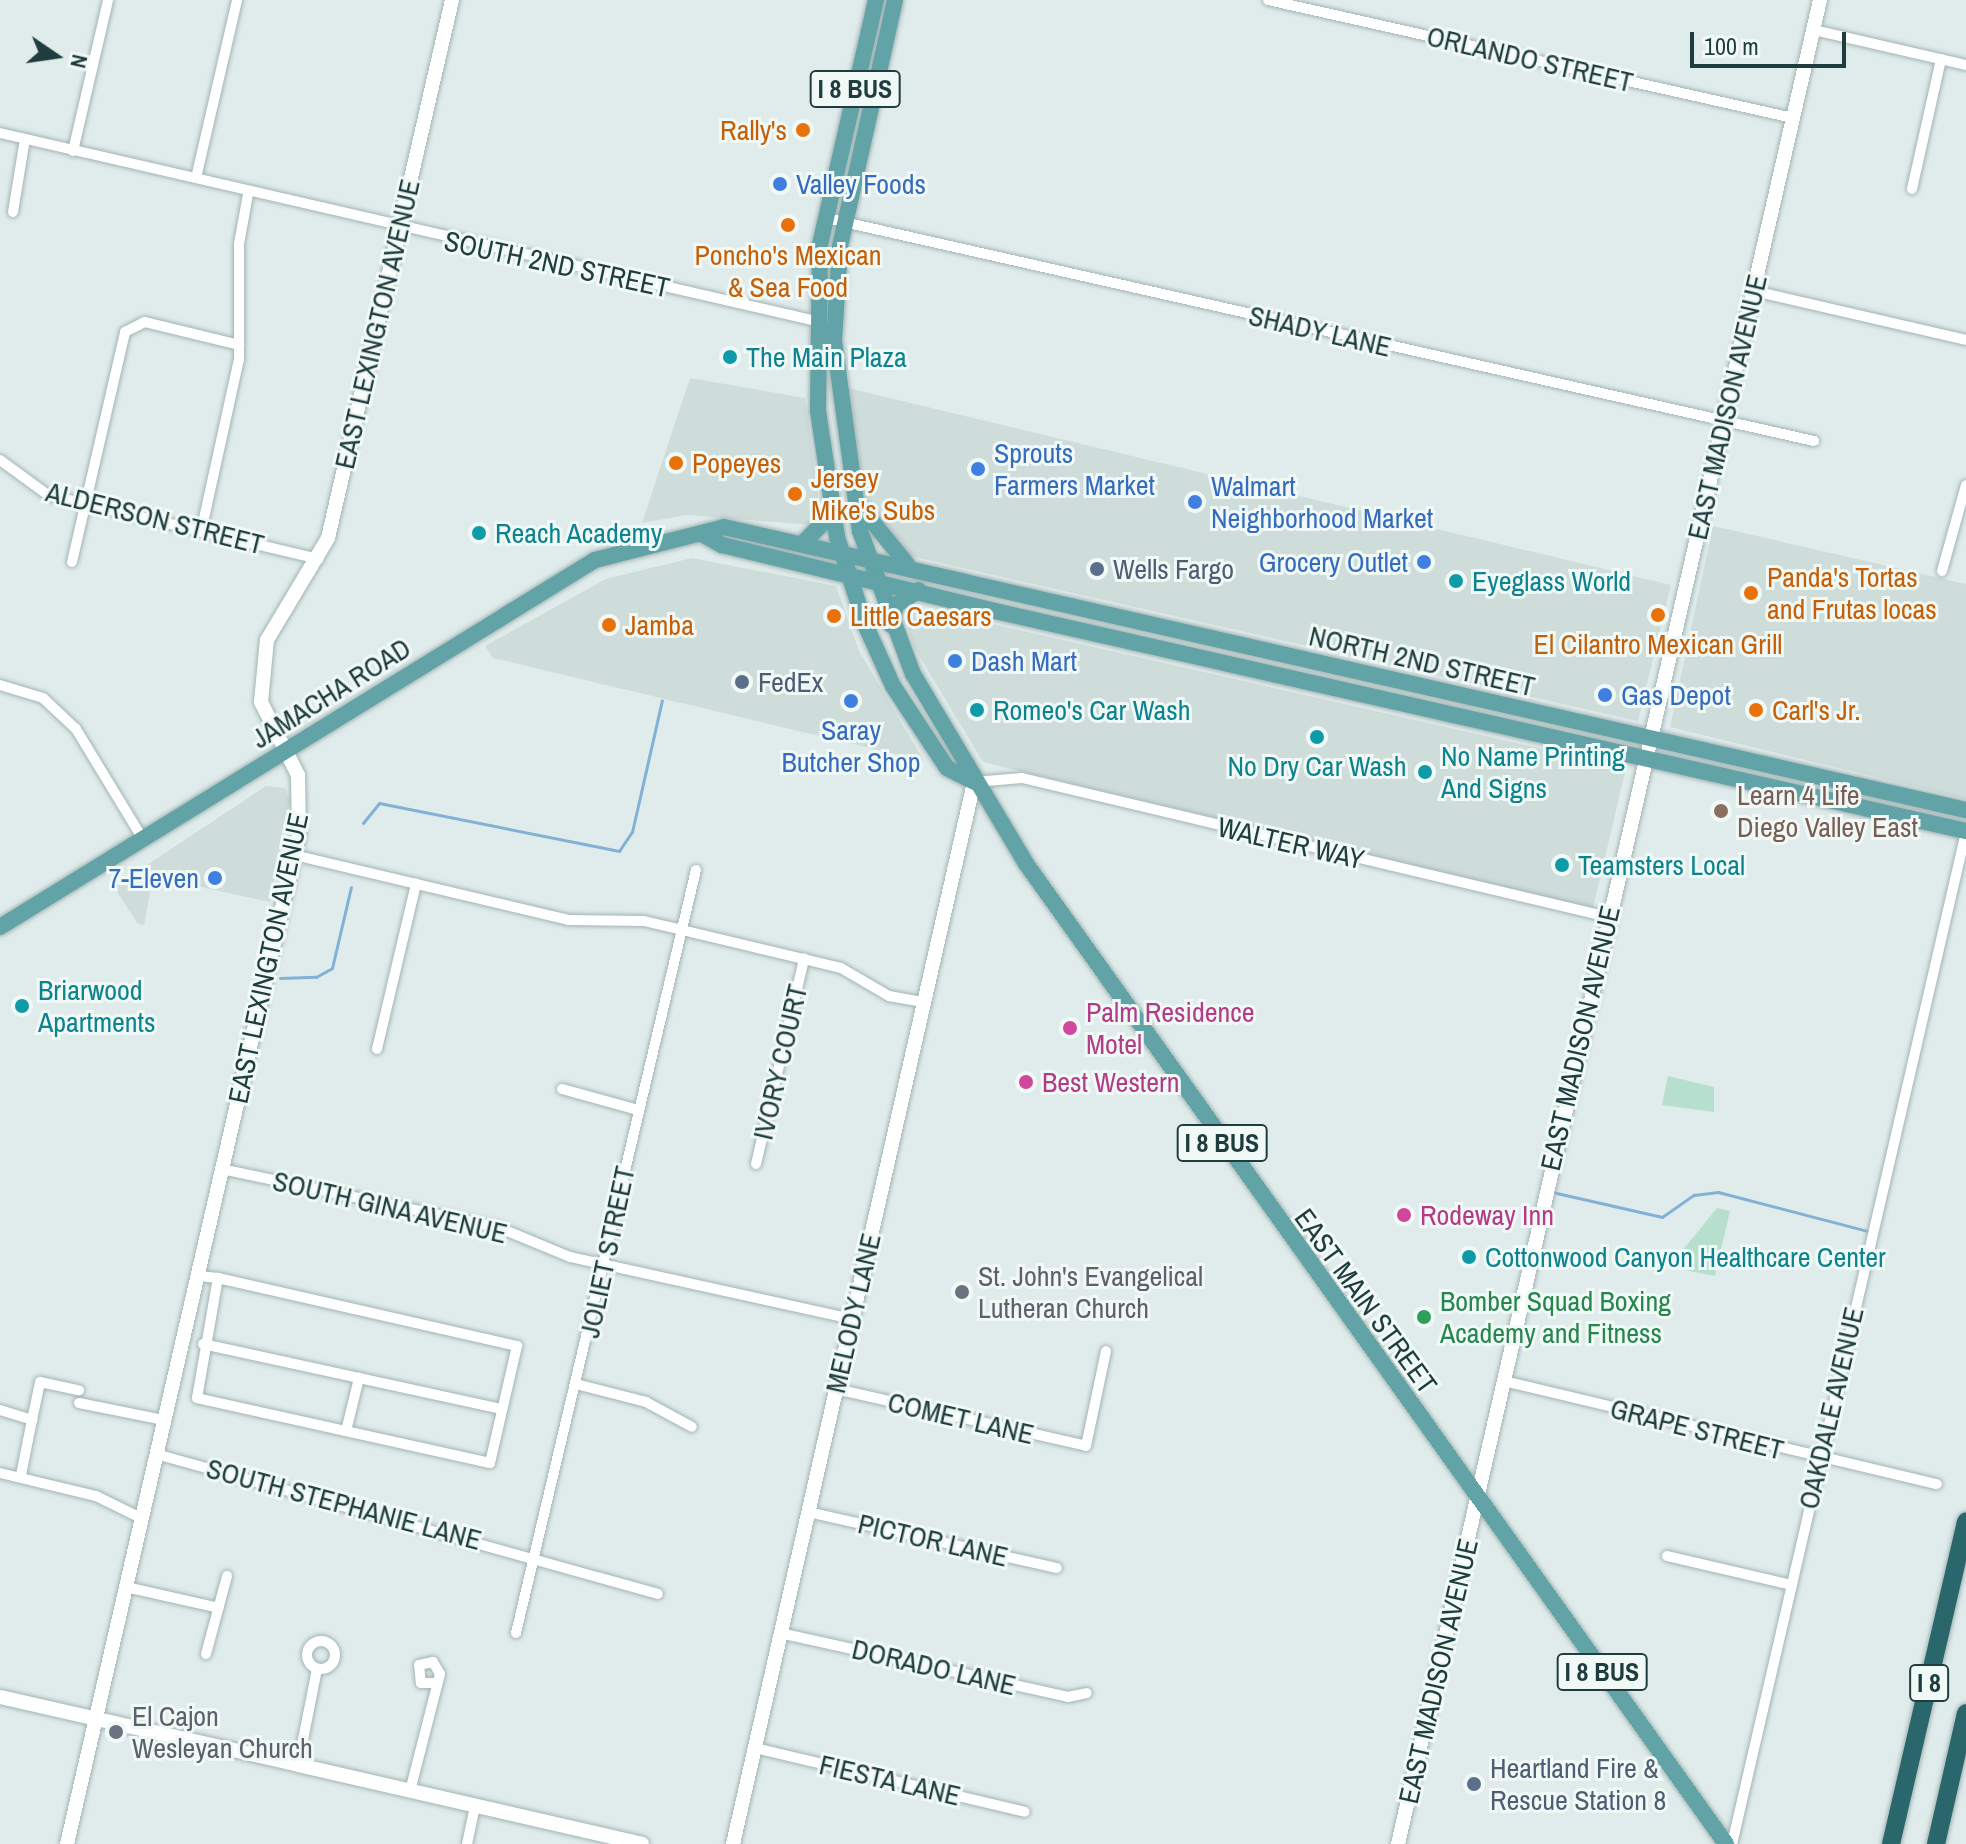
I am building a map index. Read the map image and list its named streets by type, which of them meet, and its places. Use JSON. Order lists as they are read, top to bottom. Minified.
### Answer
{"streets":{"highway":["I 8"],"main road":["I 8 BUS","NORTH 2ND STREET","JAMACHA ROAD","EAST MAIN STREET"],"street":["ORLANDO STREET","SOUTH 2ND STREET","EAST LEXINGTON AVENUE","SHADY LANE","EAST MADISON AVENUE","ALDERSON STREET","WALTER WAY","IVORY COURT","SOUTH GINA AVENUE","JOLIET STREET","MELODY LANE","OAKDALE AVENUE","COMET LANE","GRAPE STREET","SOUTH STEPHANIE LANE","PICTOR LANE","DORADO LANE","FIESTA LANE"]},"crossings":[["ORLANDO STREET","EAST MADISON AVENUE"],["SOUTH 2ND STREET","EAST LEXINGTON AVENUE"],["SOUTH 2ND STREET","EAST MAIN STREET"],["EAST LEXINGTON AVENUE","ALDERSON STREET"],["EAST LEXINGTON AVENUE","JAMACHA ROAD"],["EAST LEXINGTON AVENUE","SOUTH GINA AVENUE"],["EAST LEXINGTON AVENUE","SOUTH STEPHANIE LANE"],["SHADY LANE","EAST MADISON AVENUE"],["SHADY LANE","EAST MAIN STREET"],["EAST MADISON AVENUE","NORTH 2ND STREET"],["EAST MADISON AVENUE","WALTER WAY"],["EAST MADISON AVENUE","EAST MAIN STREET"],["EAST MADISON AVENUE","GRAPE STREET"],["NORTH 2ND STREET","JAMACHA ROAD"],["NORTH 2ND STREET","EAST MAIN STREET"],["NORTH 2ND STREET","OAKDALE AVENUE"],["JAMACHA ROAD","EAST MAIN STREET"],["WALTER WAY","EAST MAIN STREET"],["WALTER WAY","MELODY LANE"],["SOUTH GINA AVENUE","JOLIET STREET"],["SOUTH GINA AVENUE","MELODY LANE"],["JOLIET STREET","SOUTH STEPHANIE LANE"],["EAST MAIN STREET","MELODY LANE"],["MELODY LANE","COMET LANE"],["MELODY LANE","PICTOR LANE"],["MELODY LANE","DORADO LANE"],["MELODY LANE","FIESTA LANE"],["OAKDALE AVENUE","GRAPE STREET"]],"places":["Rally's","Valley Foods","Poncho's Mexican & Sea Food","The Main Plaza","Popeyes","Sprouts Farmers Market","Jersey Mike's Subs","Walmart Neighborhood Market","Reach Academy","Grocery Outlet","Wells Fargo","Eyeglass World","Panda's Tortas and Frutas locas","El Cilantro Mexican Grill","Little Caesars","Jamba","Dash Mart","FedEx","Gas Depot","Saray Butcher Shop","Romeo's Car Wash","Carl's Jr.","No Dry Car Wash","No Name Printing And Signs","Learn 4 Life Diego Valley East","Teamsters Local","7-Eleven","Briarwood Apartments","Palm Residence Motel","Best Western","Rodeway Inn","Cottonwood Canyon Healthcare Center","St. John's Evangelical Lutheran Church","Bomber Squad Boxing Academy and Fitness","El Cajon Wesleyan Church","Heartland Fire & Rescue Station 8"],"scale_bar":"100 m","north":"right"}
